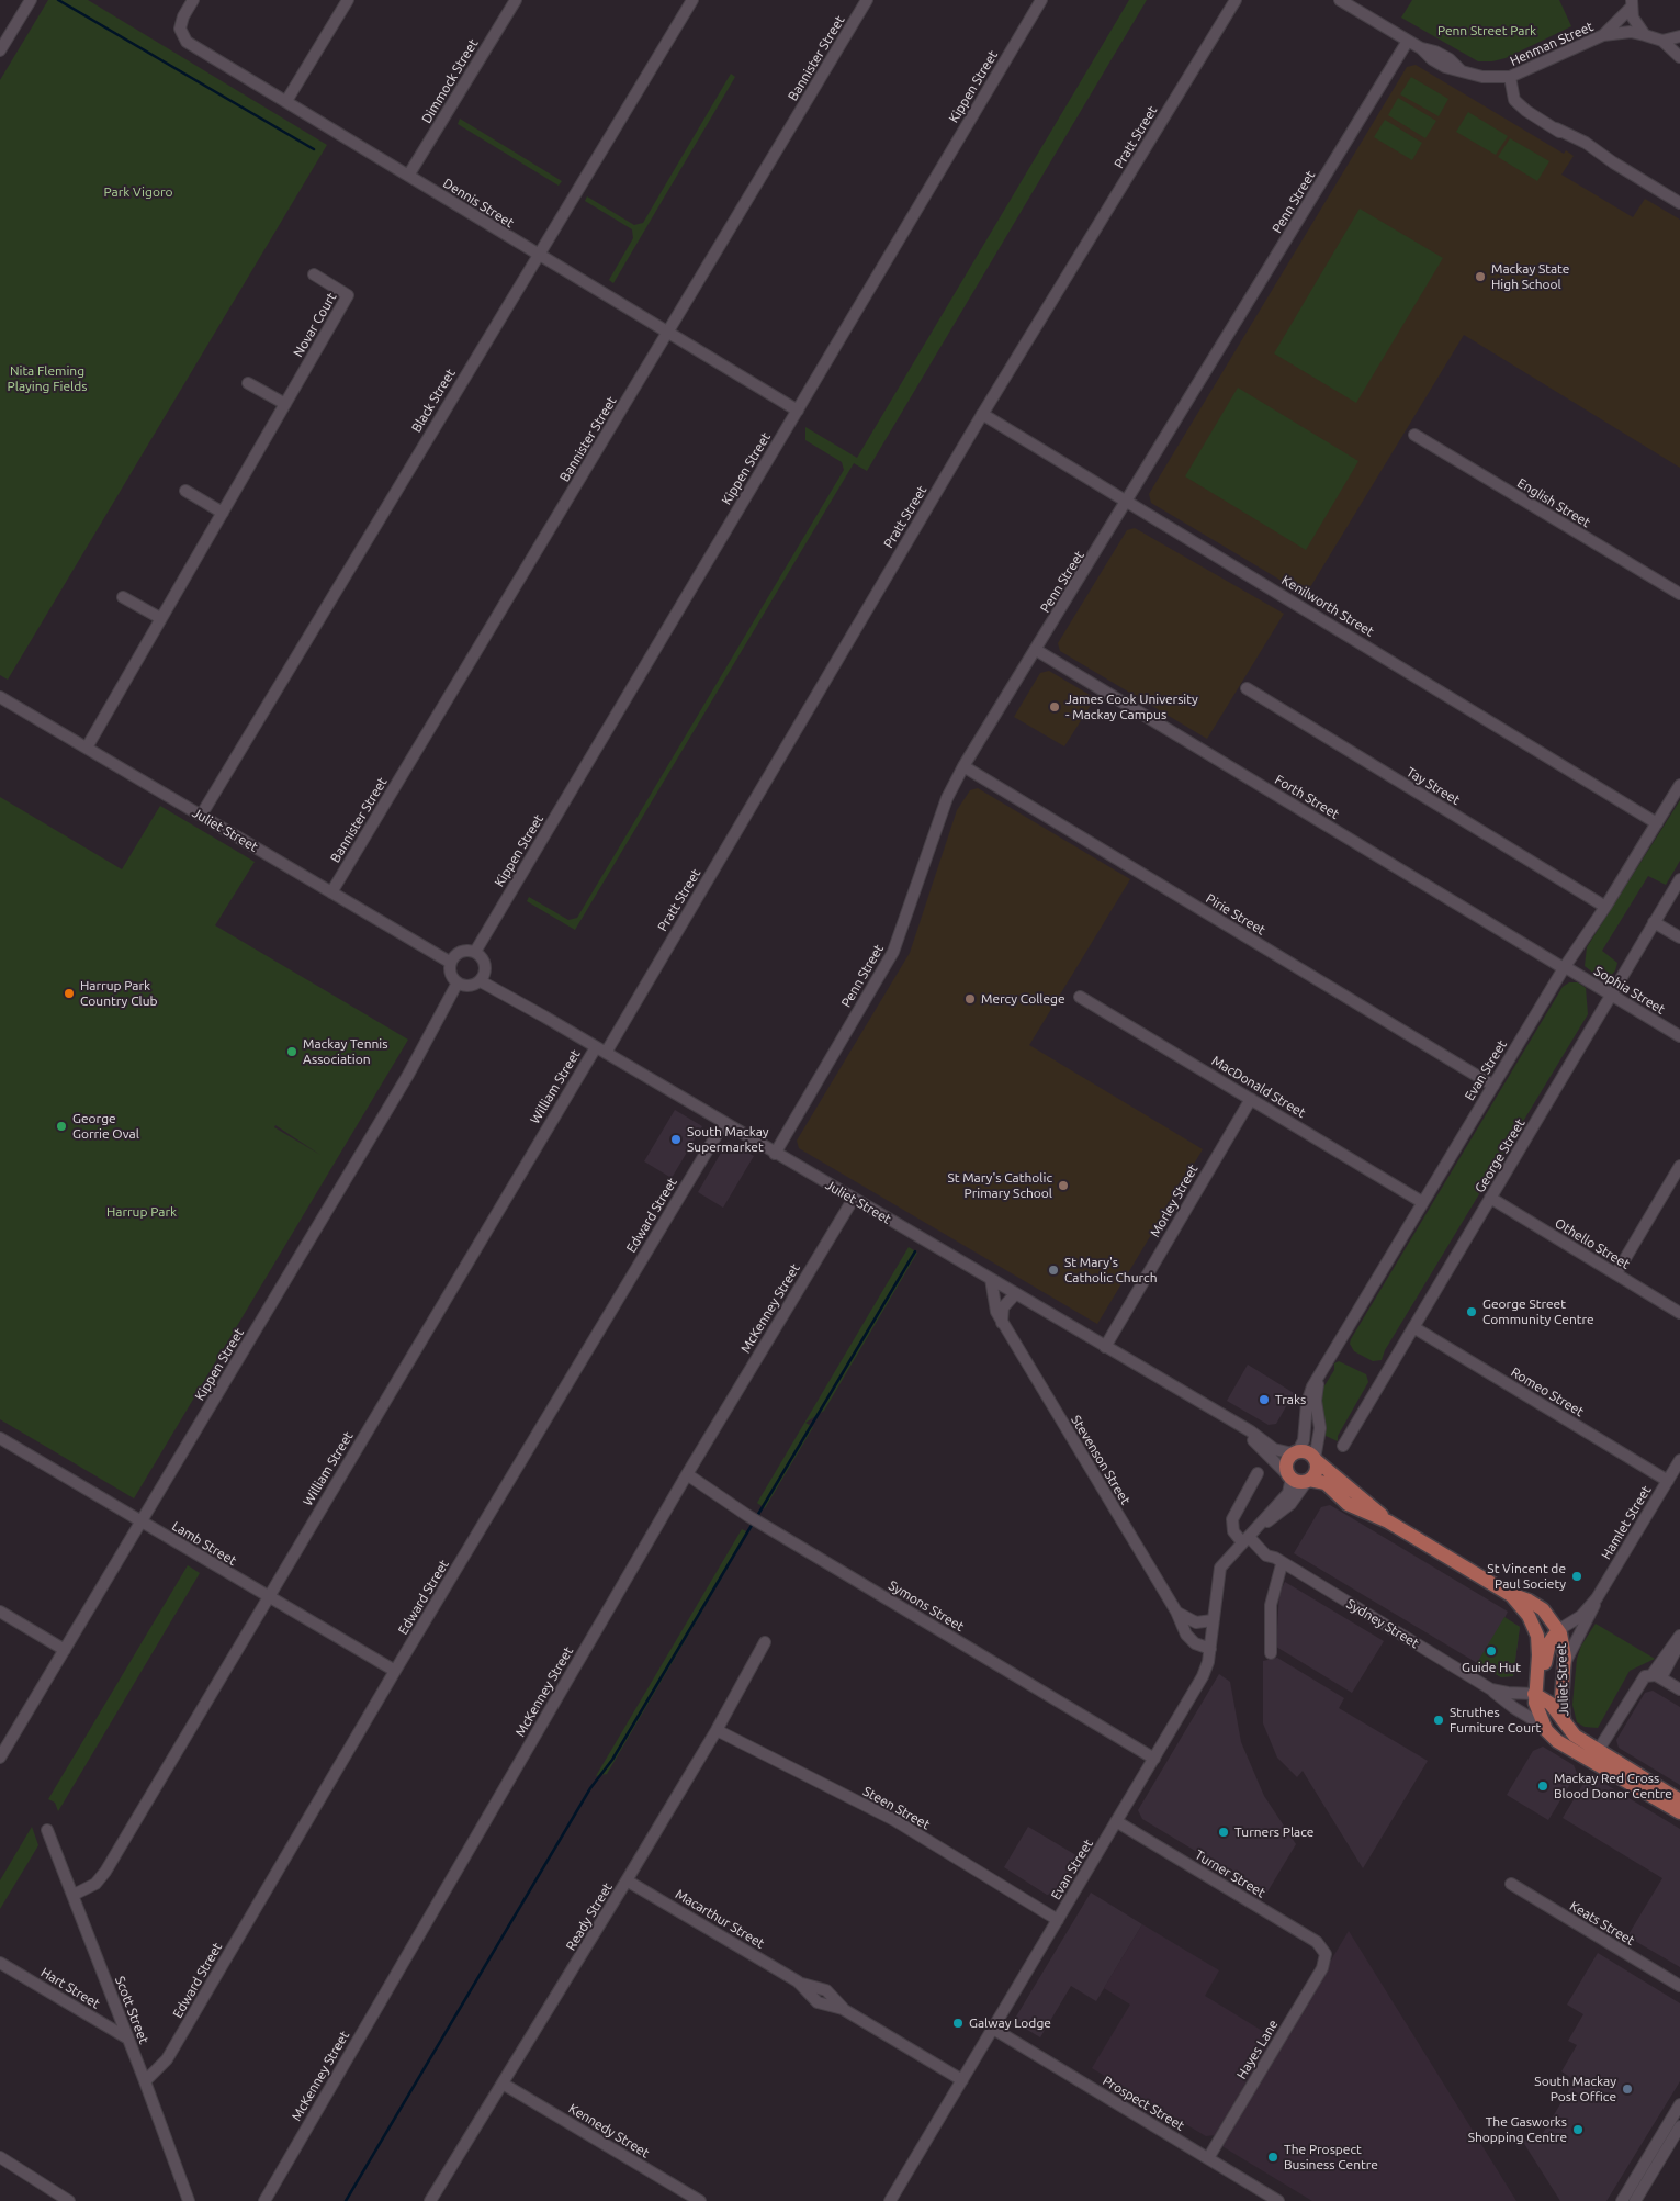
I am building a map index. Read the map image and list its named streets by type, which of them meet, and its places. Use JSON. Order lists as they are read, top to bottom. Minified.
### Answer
{"streets":{"main road":["Juliet Street"],"street":["Henman Street","Bannister Street","Dimmock Street","Kippen Street","Pratt Street","Penn Street","Dennis Street","Novar Court","Black Street","English Street","Kenilworth Street","Tay Street","Forth Street","Pirie Street","Sophia Street","Evan Street","William Street","MacDonald Street","George Street","Morley Street","Edward Street","Othello Street","McKenney Street","Romeo Street","Stevenson Street","Hamlet Street","Lamb Street","Symons Street","Sydney Street","Steen Street","Turner Street","Ready Street","Macarthur Street","Keats Street","Hart Street","Scott Street","Hayes Lane","Prospect Street","Kennedy Street"]},"crossings":[["Bannister Street","Dennis Street"],["Bannister Street","Juliet Street"],["Dimmock Street","Dennis Street"],["Kippen Street","Dennis Street"],["Kippen Street","Juliet Street"],["Kippen Street","Lamb Street"],["Pratt Street","Kenilworth Street"],["Pratt Street","Juliet Street"],["Pratt Street","William Street"],["Penn Street","Kenilworth Street"],["Penn Street","Forth Street"],["Penn Street","Juliet Street"],["Penn Street","Pirie Street"],["Dennis Street","Black Street"],["Novar Court","Juliet Street"],["Black Street","Juliet Street"],["Kenilworth Street","Evan Street"],["Tay Street","Evan Street"],["Forth Street","Sophia Street"],["Forth Street","Evan Street"],["Juliet Street","Evan Street"],["Juliet Street","William Street"],["Juliet Street","Morley Street"],["Juliet Street","Edward Street"],["Juliet Street","McKenney Street"],["Juliet Street","Stevenson Street"],["Juliet Street","Hamlet Street"],["Pirie Street","Evan Street"],["Sophia Street","Evan Street"],["Sophia Street","George Street"],["Evan Street","MacDonald Street"],["Evan Street","Stevenson Street"],["Evan Street","Symons Street"],["Evan Street","Sydney Street"],["Evan Street","Steen Street"],["Evan Street","Turner Street"],["Evan Street","Macarthur Street"],["Evan Street","Prospect Street"],["William Street","Lamb Street"],["William Street","Scott Street"],["MacDonald Street","Morley Street"],["George Street","Othello Street"],["George Street","Romeo Street"],["Edward Street","Lamb Street"],["Edward Street","Scott Street"],["McKenney Street","Symons Street"],["Romeo Street","Hamlet Street"],["Steen Street","Ready Street"],["Turner Street","Hayes Lane"],["Ready Street","Macarthur Street"],["Ready Street","Kennedy Street"],["Hart Street","Scott Street"],["Hayes Lane","Prospect Street"]],"parks":["Penn Street Park","Park Vigoro","Nita Fleming Playing Fields","Harrup Park"],"places":["Mackay State High School","James Cook University - Mackay Campus","Harrup Park Country Club","Mercy College","Mackay Tennis Association","George Gorrie Oval","South Mackay Supermarket","St Mary's Catholic Primary School","St Mary's Catholic Church","George Street Community Centre","Traks","St Vincent de Paul Society","Guide Hut","Struthes Furniture Court","Mackay Red Cross Blood Donor Centre","Turners Place","Galway Lodge","South Mackay Post Office","The Gasworks Shopping Centre","The Prospect Business Centre"]}
